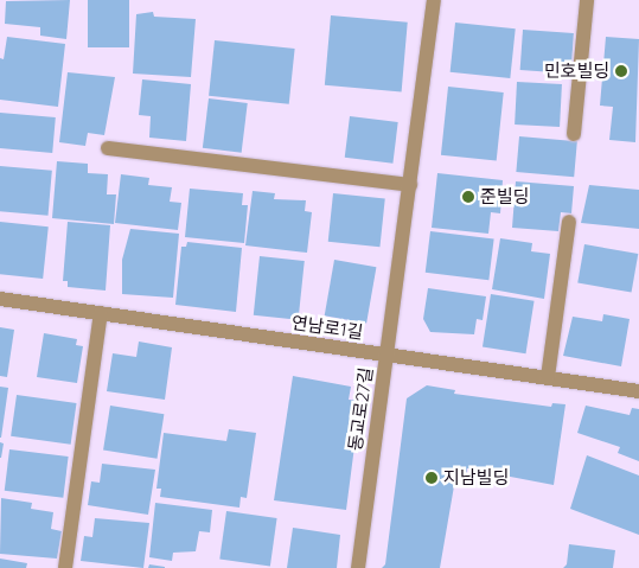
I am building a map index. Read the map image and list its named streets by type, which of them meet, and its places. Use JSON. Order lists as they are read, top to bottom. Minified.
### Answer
{"streets":{"street":["연남로1길","동교로27길"]},"crossings":[["연남로1길","동교로27길"]],"places":["민호빌딩","준빌딩","지남빌딩"]}
